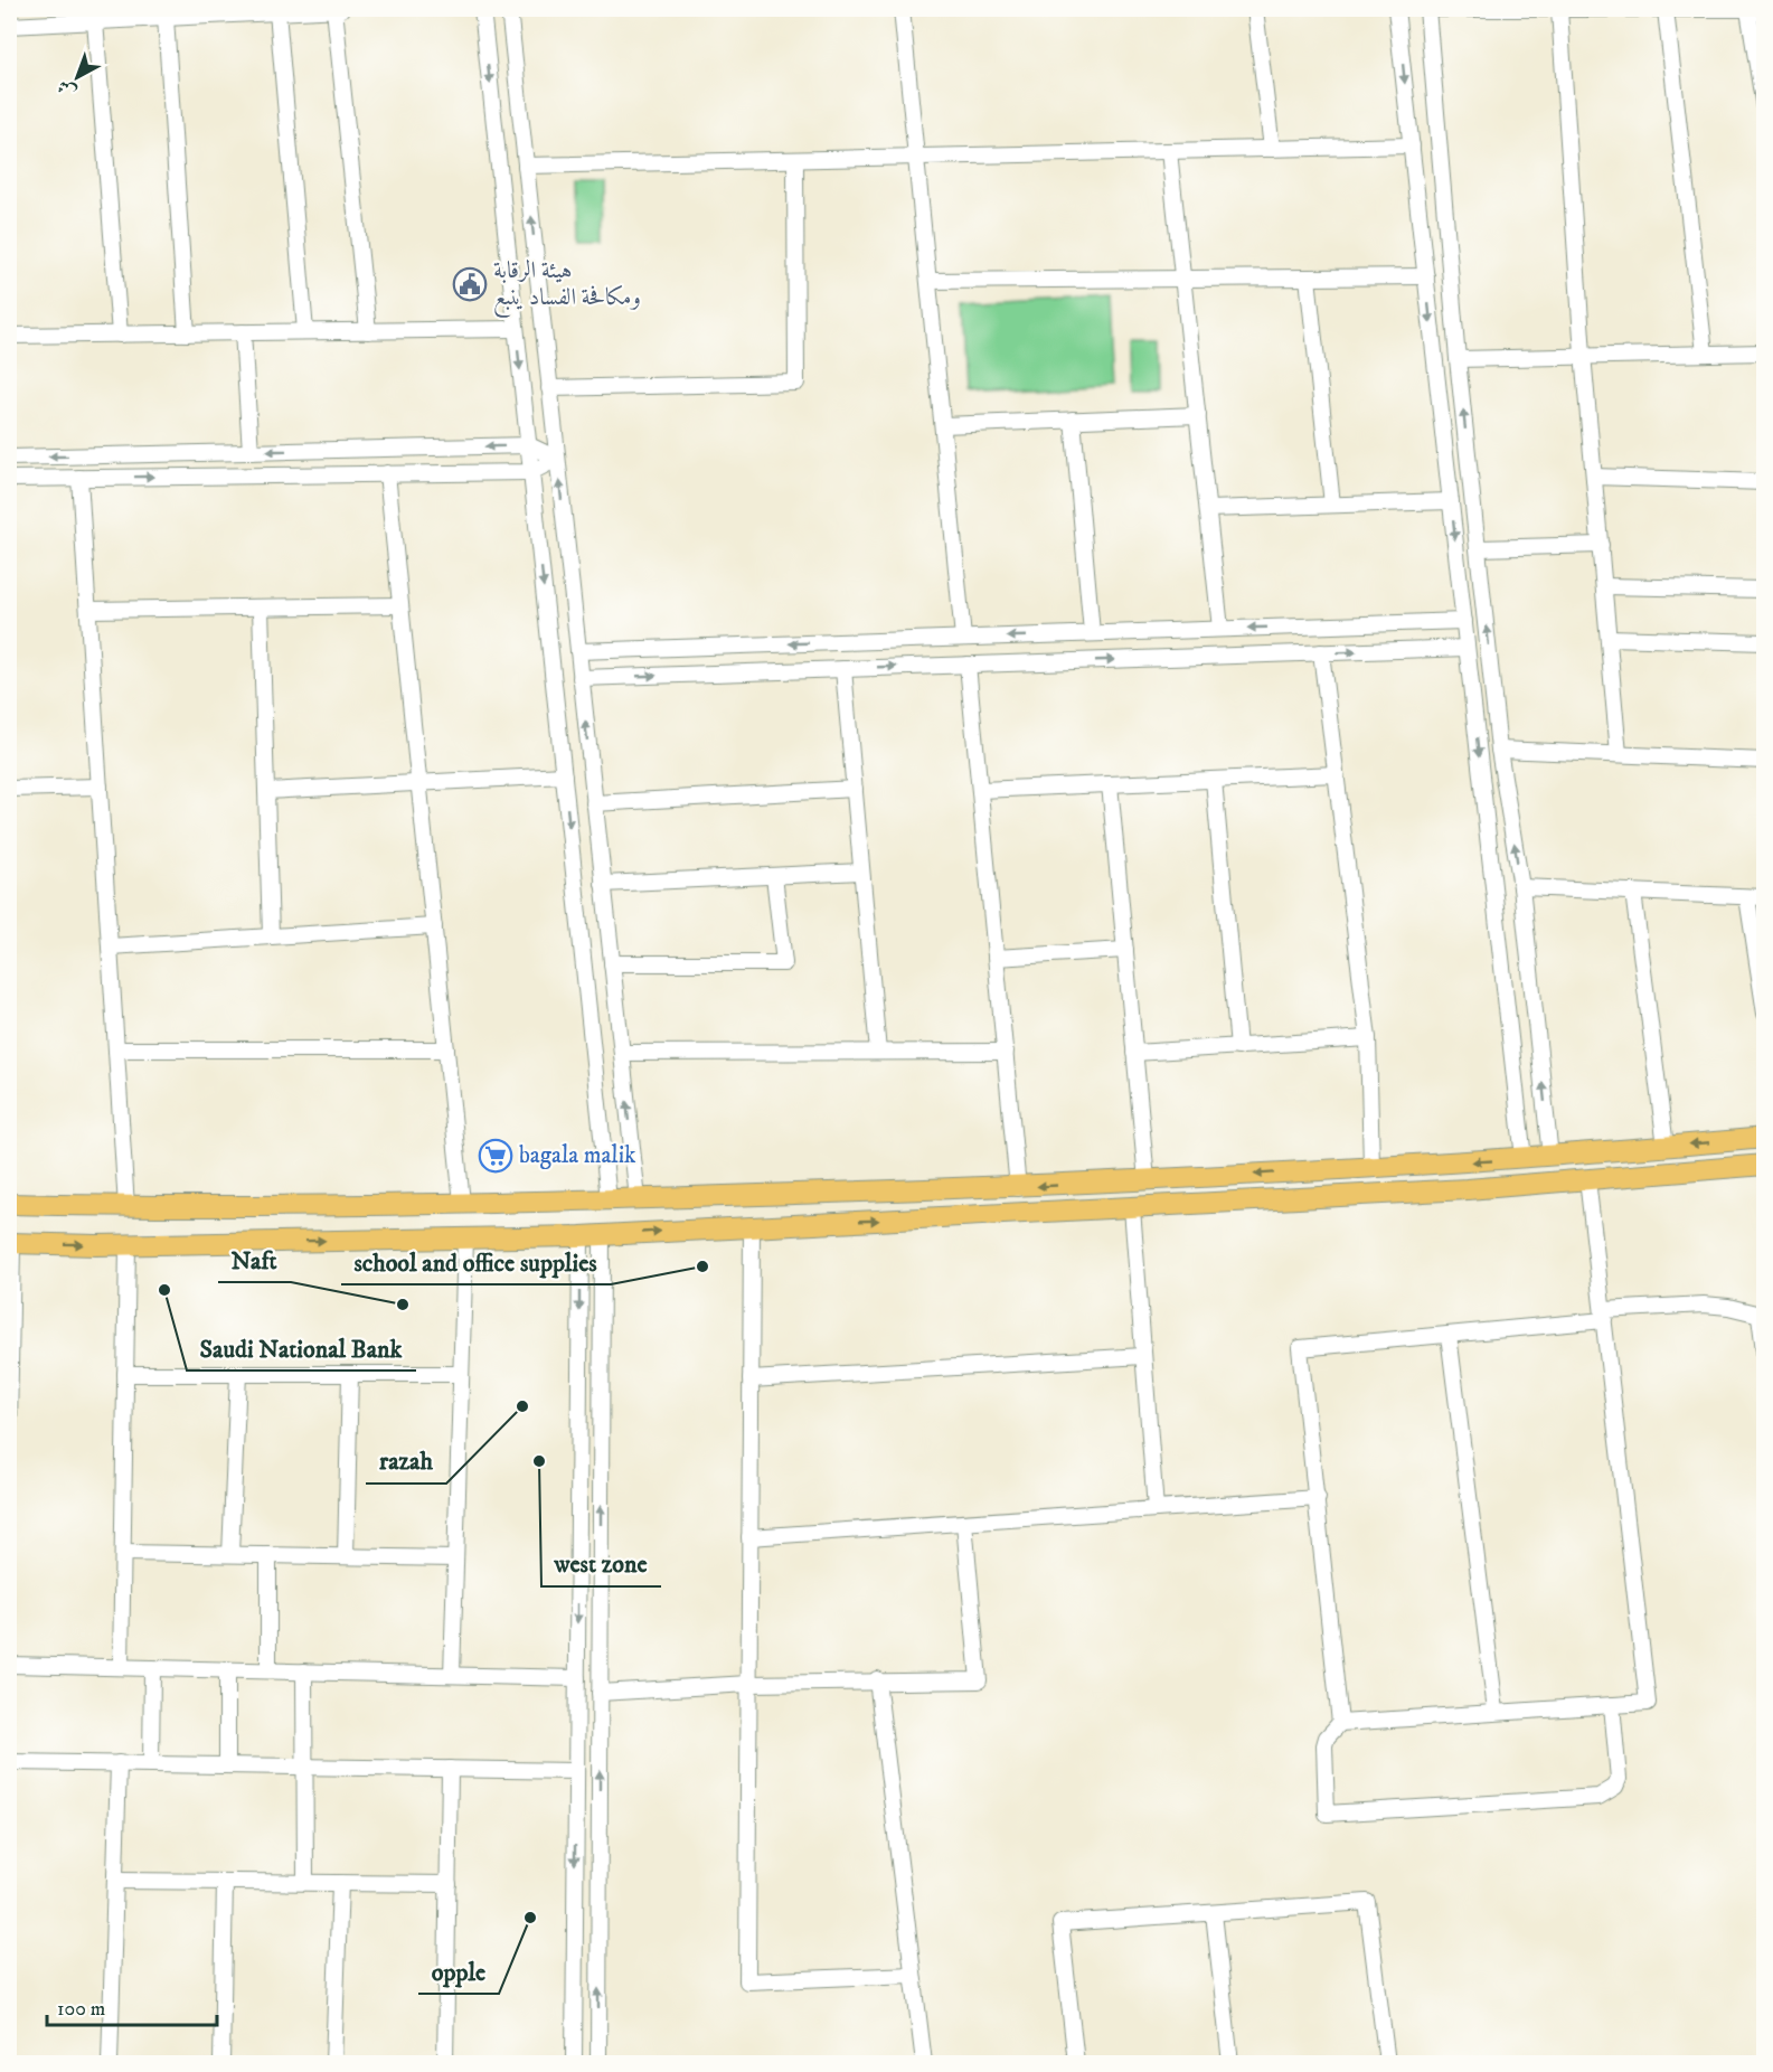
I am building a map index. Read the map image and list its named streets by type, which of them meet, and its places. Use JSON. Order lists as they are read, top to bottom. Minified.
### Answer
{"places":{"public building":["هيئة الرقابة ومكافحة الفساد ينبع"],"supermarket":["bagala malik"],"other":["school and office supplies","Saudi National Bank","Naft","razah","west zone","opple"]},"scale_bar":"100 m","north":"bottom left"}
